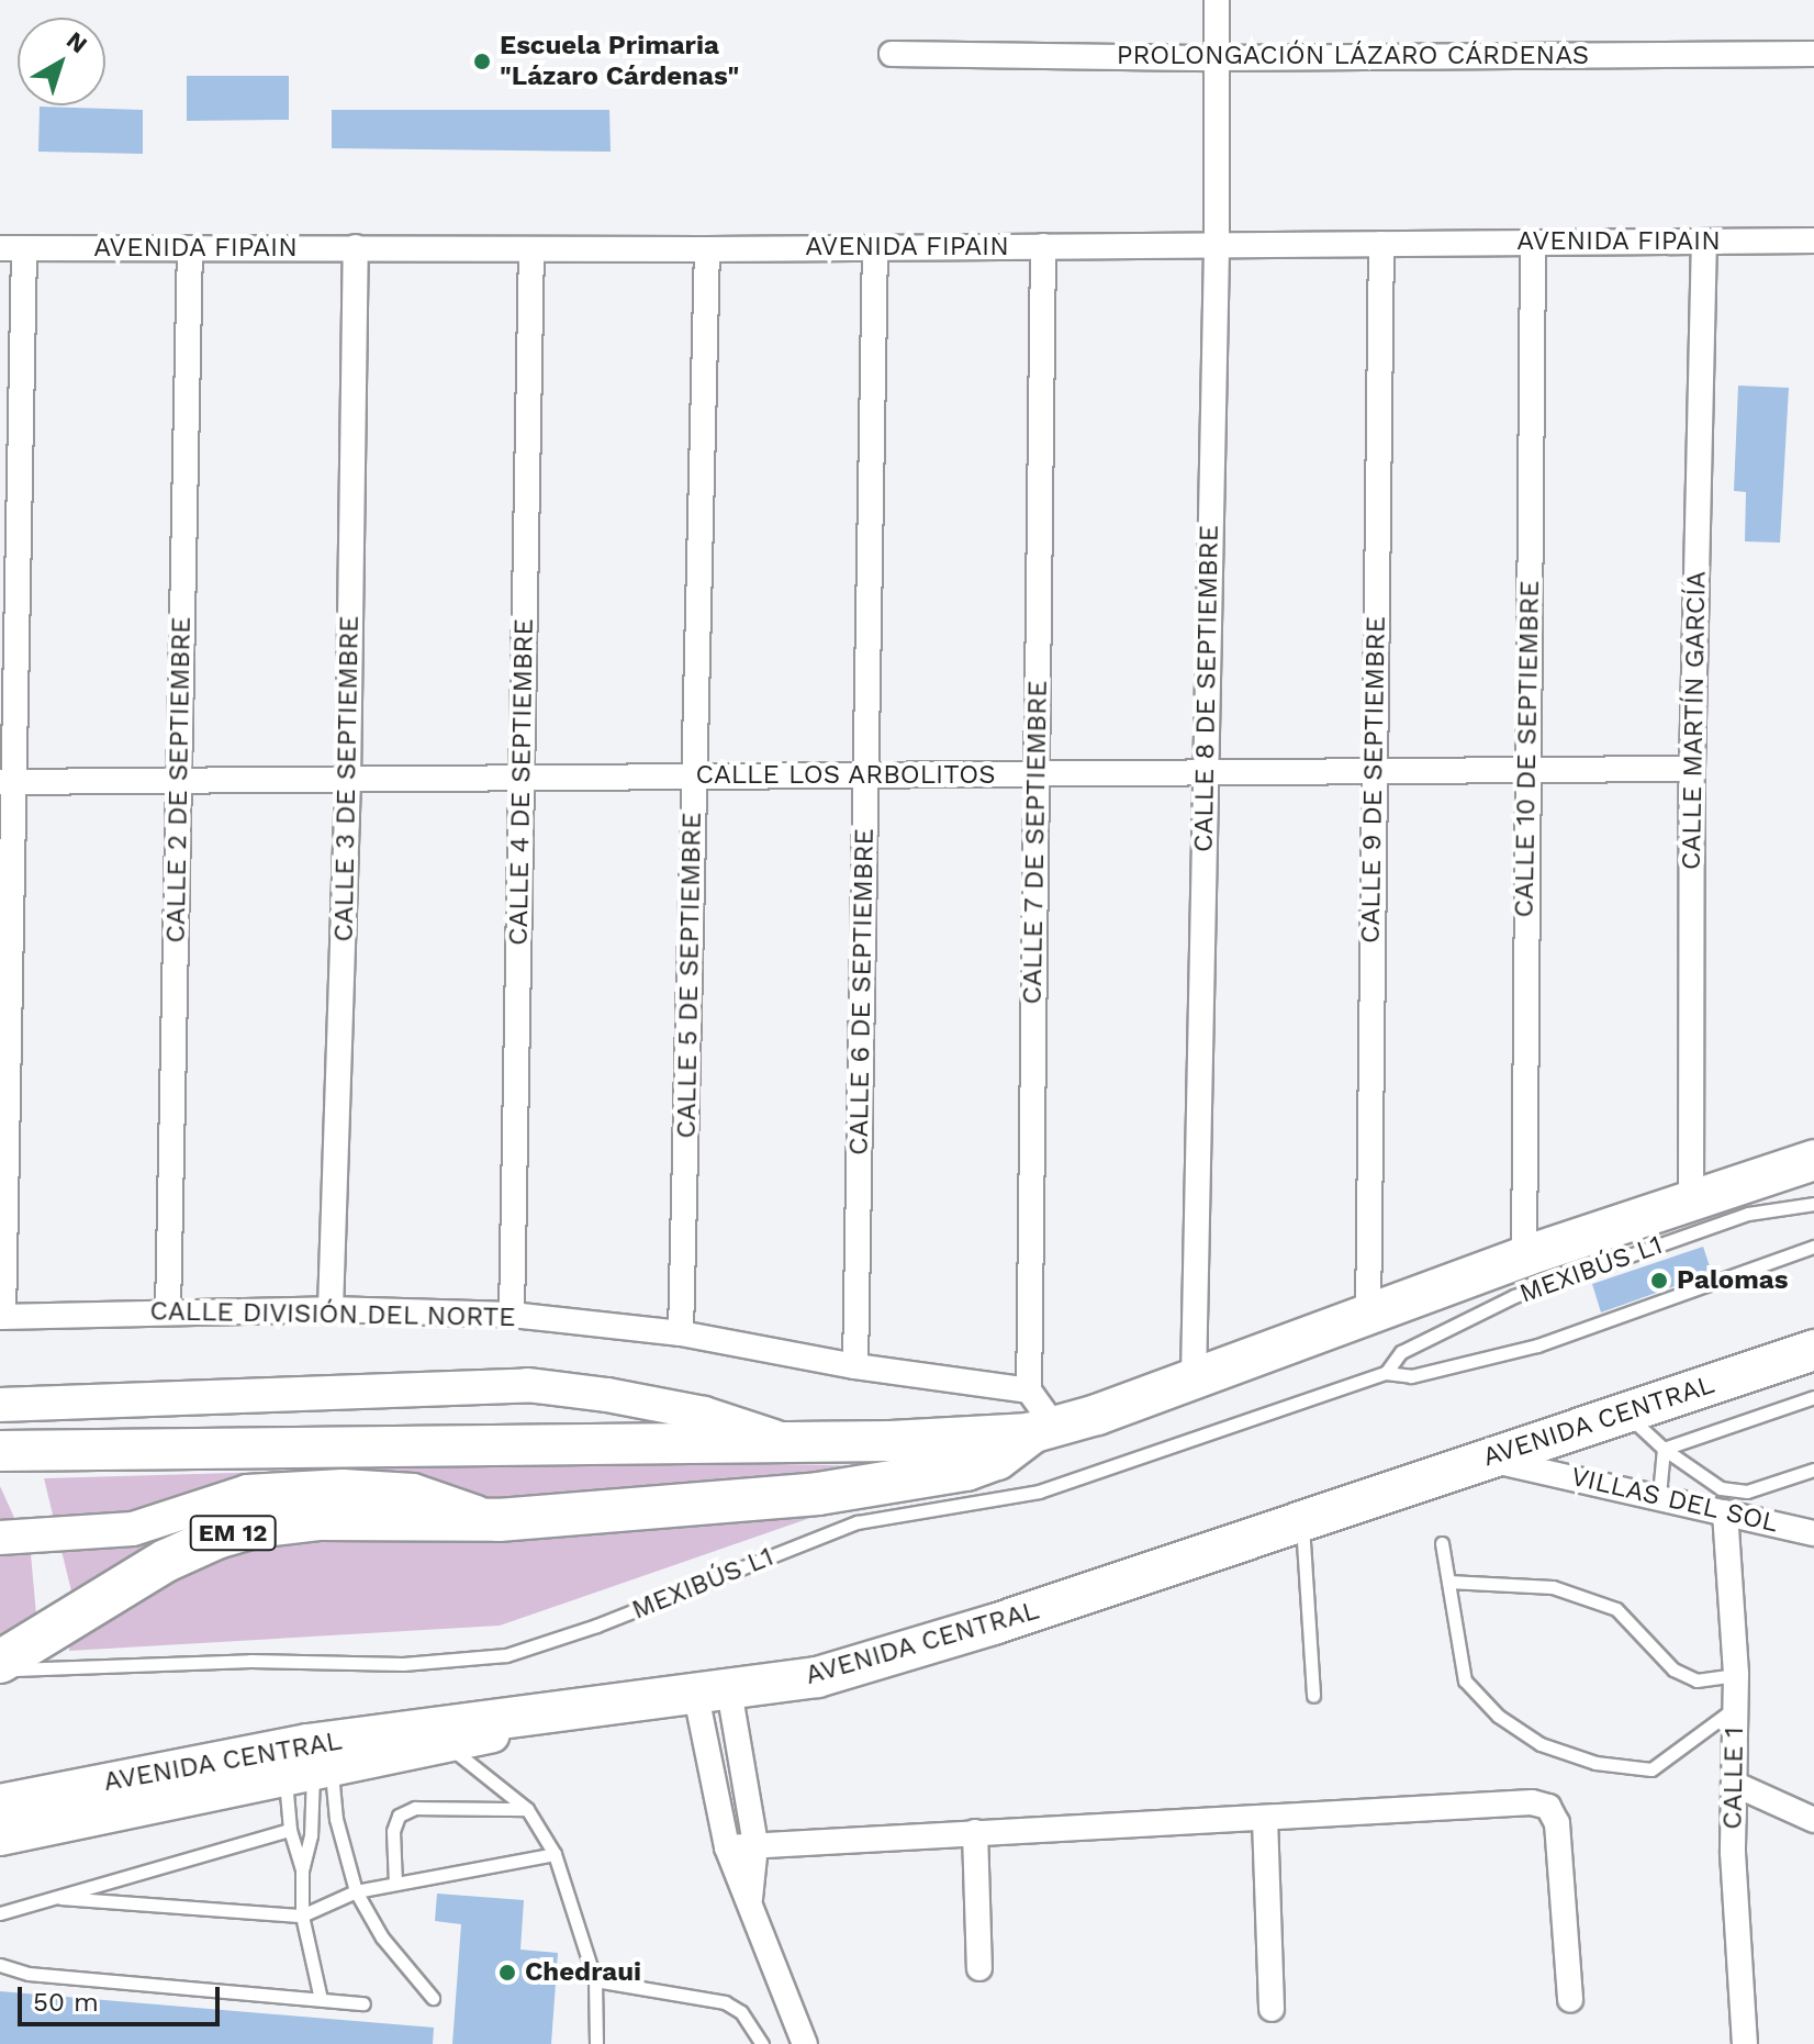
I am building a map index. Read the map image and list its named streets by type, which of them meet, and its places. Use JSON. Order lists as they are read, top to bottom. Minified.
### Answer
{"streets":{"highway":["AVENIDA CENTRAL","EM 12"],"street":["PROLONGACIÓN LÁZARO CÁRDENAS","AVENIDA FIPAIN","CALLE 8 DE SEPTIEMBRE","CALLE MARTÍN GARCÍA","CALLE 10 DE SEPTIEMBRE","CALLE LOS ARBOLITOS","CALLE 3 DE SEPTIEMBRE","CALLE 2 DE SEPTIEMBRE","CALLE 9 DE SEPTIEMBRE","CALLE 4 DE SEPTIEMBRE","CALLE 7 DE SEPTIEMBRE","CALLE 5 DE SEPTIEMBRE","CALLE 6 DE SEPTIEMBRE","CALLE DIVISIÓN DEL NORTE","VILLAS DEL SOL","CALLE 1"],"lane":["MEXIBÚS L1"]},"crossings":[["PROLONGACIÓN LÁZARO CÁRDENAS","CALLE 8 DE SEPTIEMBRE"],["AVENIDA FIPAIN","CALLE 8 DE SEPTIEMBRE"],["AVENIDA FIPAIN","CALLE MARTÍN GARCÍA"],["AVENIDA FIPAIN","CALLE 10 DE SEPTIEMBRE"],["AVENIDA FIPAIN","CALLE 3 DE SEPTIEMBRE"],["AVENIDA FIPAIN","CALLE 2 DE SEPTIEMBRE"],["AVENIDA FIPAIN","CALLE 9 DE SEPTIEMBRE"],["AVENIDA FIPAIN","CALLE 4 DE SEPTIEMBRE"],["AVENIDA FIPAIN","CALLE 7 DE SEPTIEMBRE"],["AVENIDA FIPAIN","CALLE 5 DE SEPTIEMBRE"],["AVENIDA FIPAIN","CALLE 6 DE SEPTIEMBRE"],["CALLE 8 DE SEPTIEMBRE","CALLE LOS ARBOLITOS"],["CALLE MARTÍN GARCÍA","CALLE LOS ARBOLITOS"],["CALLE 10 DE SEPTIEMBRE","CALLE LOS ARBOLITOS"],["CALLE LOS ARBOLITOS","CALLE 3 DE SEPTIEMBRE"],["CALLE LOS ARBOLITOS","CALLE 2 DE SEPTIEMBRE"],["CALLE LOS ARBOLITOS","CALLE 9 DE SEPTIEMBRE"],["CALLE LOS ARBOLITOS","CALLE 4 DE SEPTIEMBRE"],["CALLE LOS ARBOLITOS","CALLE 7 DE SEPTIEMBRE"],["CALLE LOS ARBOLITOS","CALLE 5 DE SEPTIEMBRE"],["CALLE LOS ARBOLITOS","CALLE 6 DE SEPTIEMBRE"],["CALLE 3 DE SEPTIEMBRE","CALLE DIVISIÓN DEL NORTE"],["CALLE 2 DE SEPTIEMBRE","CALLE DIVISIÓN DEL NORTE"],["CALLE 4 DE SEPTIEMBRE","CALLE DIVISIÓN DEL NORTE"],["CALLE 7 DE SEPTIEMBRE","CALLE DIVISIÓN DEL NORTE"],["CALLE 5 DE SEPTIEMBRE","CALLE DIVISIÓN DEL NORTE"],["CALLE 6 DE SEPTIEMBRE","CALLE DIVISIÓN DEL NORTE"],["AVENIDA CENTRAL","VILLAS DEL SOL"],["VILLAS DEL SOL","CALLE 1"]],"places":["Escuela Primaria \"Lázaro Cárdenas\"","Palomas","Chedraui"],"scale_bar":"50 m","north":"top right"}
